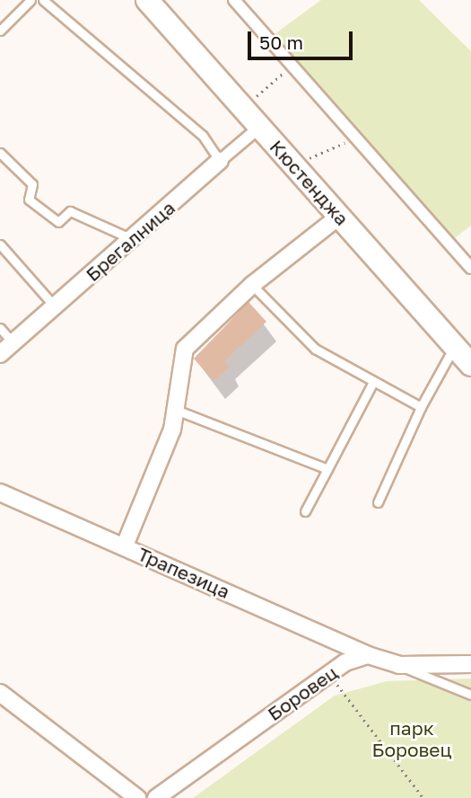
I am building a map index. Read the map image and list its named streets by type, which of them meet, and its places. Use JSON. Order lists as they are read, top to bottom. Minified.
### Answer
{"streets":{"main road":["Кюстенджа"],"street":["Брегалница","Трапезица","Боровец"]},"crossings":[["Кюстенджа","Брегалница"],["Трапезица","Боровец"]],"parks":["парк Боровец"],"scale_bar":"50 m"}
